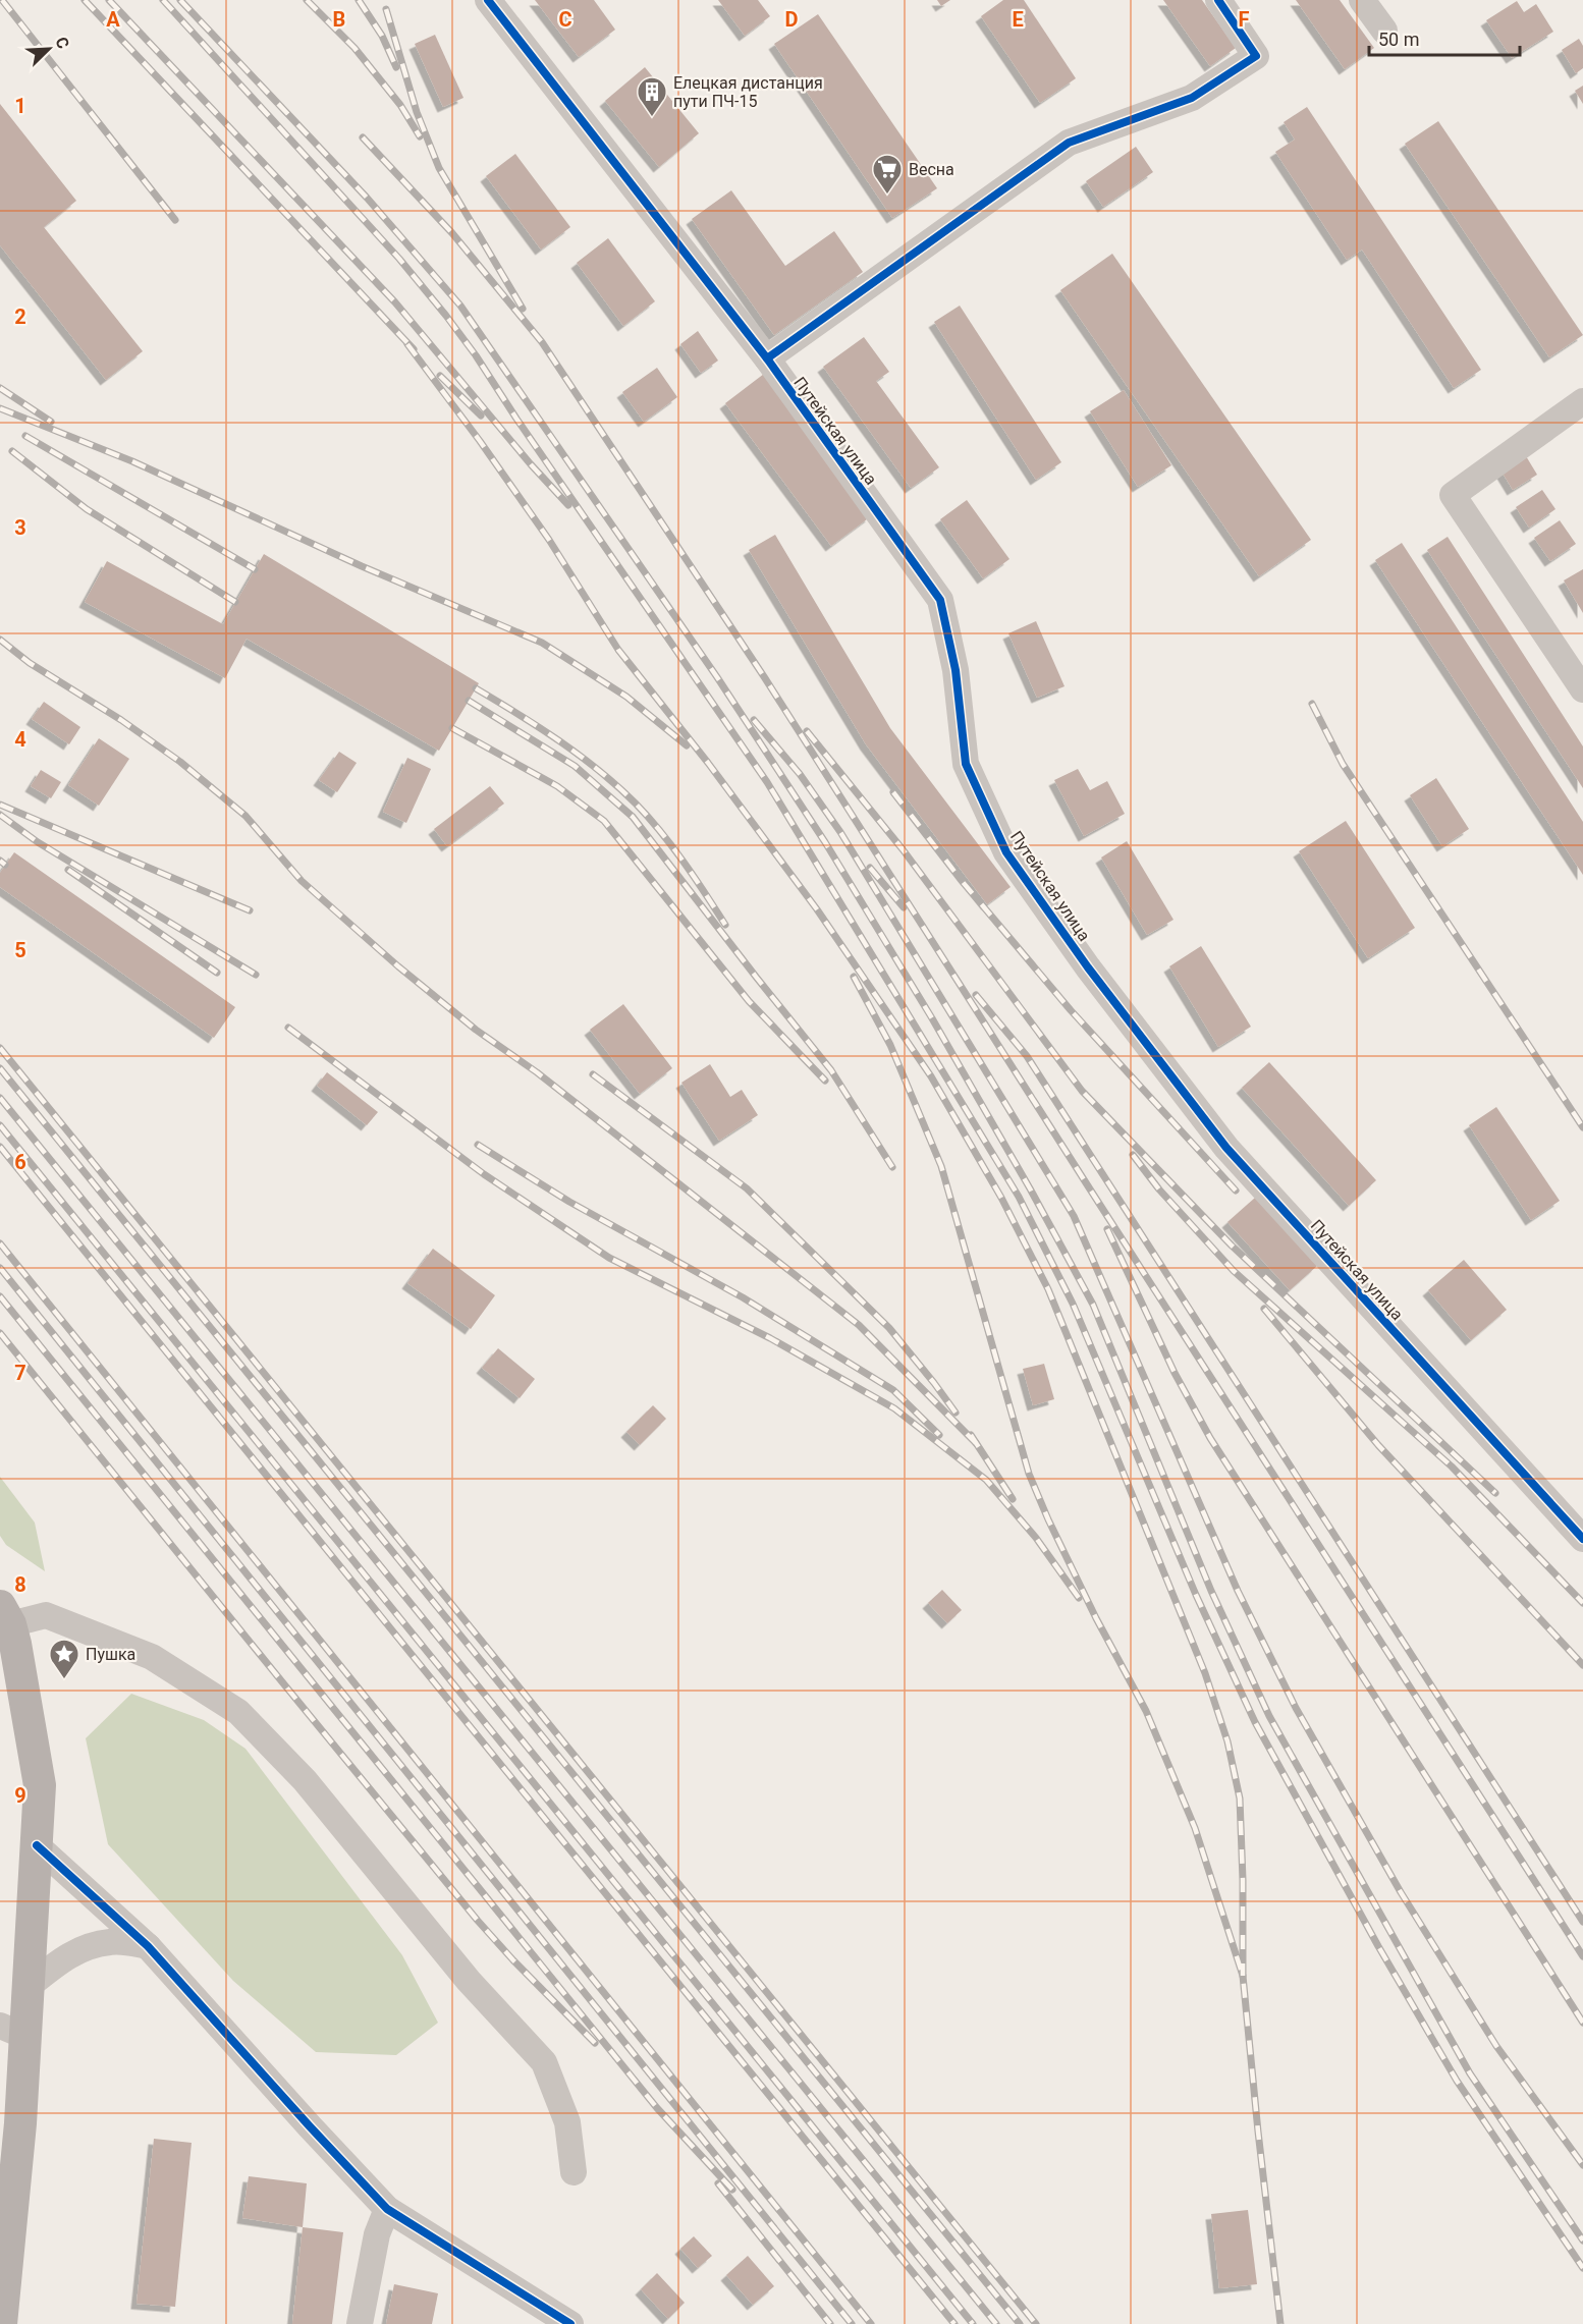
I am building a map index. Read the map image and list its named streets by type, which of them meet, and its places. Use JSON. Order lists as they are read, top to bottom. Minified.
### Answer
{"streets":{"street":["Путейская улица"]},"places":{"building":["Елецкая дистанция пути ПЧ-15"],"supermarket":["Весна"],"place":["Пушка"]},"scale_bar":"50 m","north":"top right","grid":{"columns":["A","B","C","D","E","F"],"rows":["1","2","3","4","5","6","7","8","9"]}}
